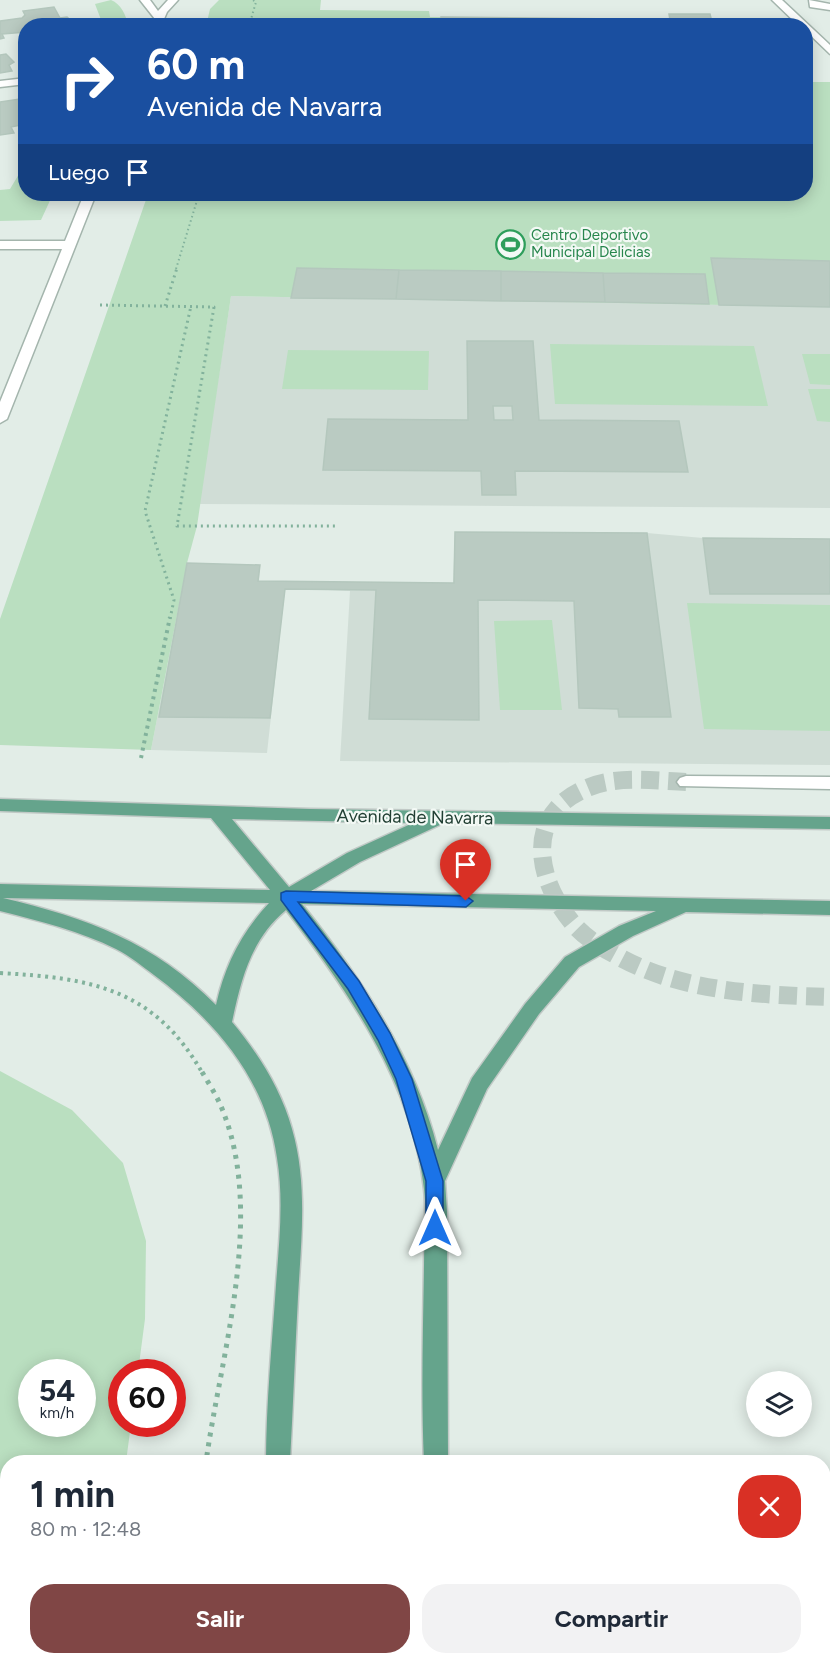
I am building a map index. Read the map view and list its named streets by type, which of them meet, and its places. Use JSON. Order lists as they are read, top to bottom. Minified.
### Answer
{"streets":{"main road":["Avenida de Navarra"]},"places":{"sports":["Centro Deportivo Municipal Delicias"]},"page":{"turn":["60 m","Avenida de Navarra"],"then":"Luego","speed":"54 km/h","limit":"60","heading":["1 min","80 m · 12:48"],"buttons":["Salir","Compartir"]}}
